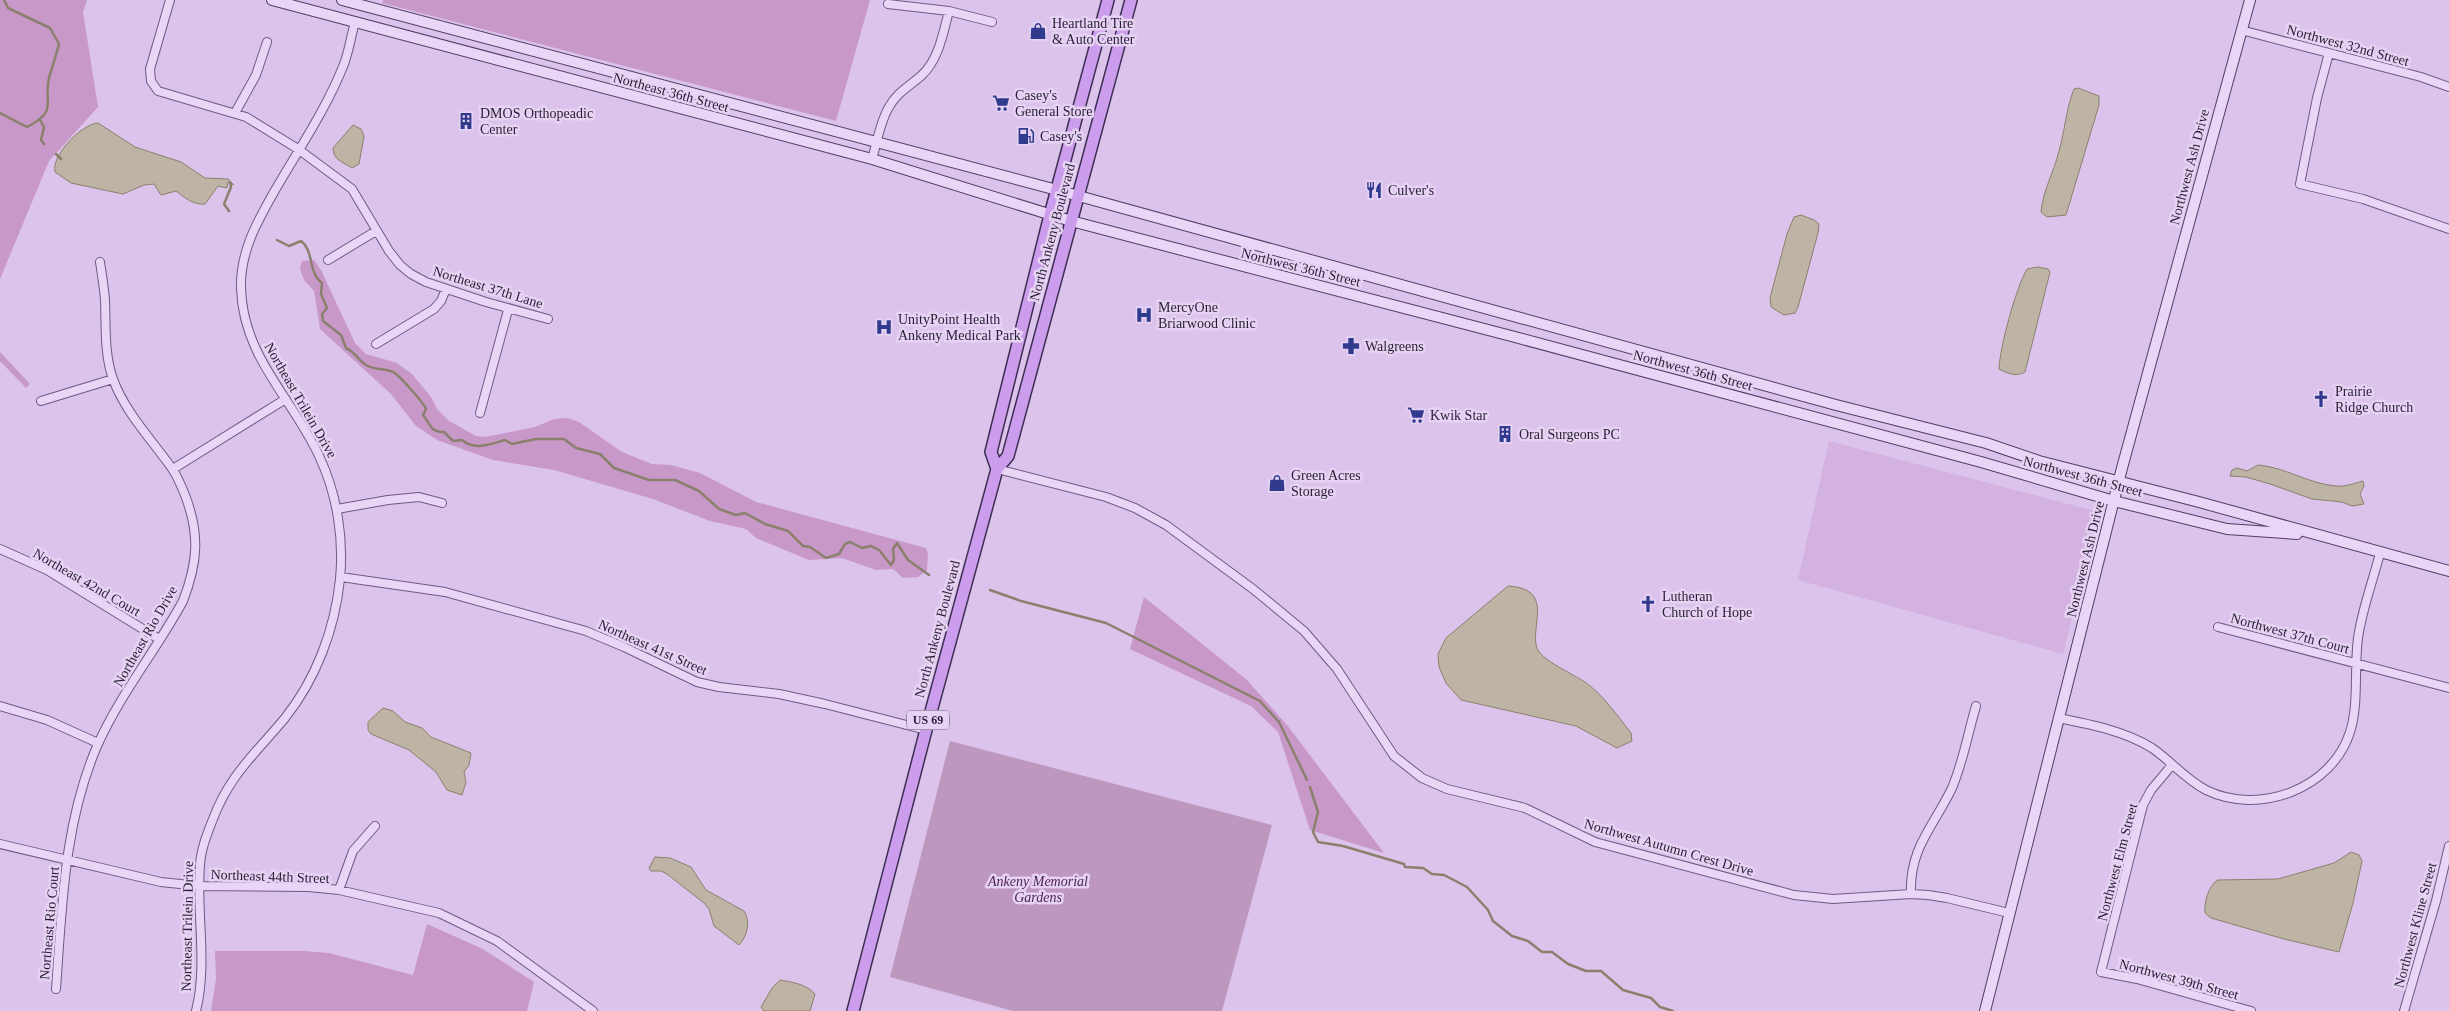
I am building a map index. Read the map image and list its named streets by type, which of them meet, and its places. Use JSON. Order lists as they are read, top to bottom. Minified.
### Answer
{"streets":{"main road":["Northeast 36th Street","Northwest Ash Drive","North Ankeny Boulevard","Northwest 36th Street","Northeast Trilein Drive","US 69"],"street":["Northwest 32nd Street","Northeast 37th Lane","Northeast 42nd Court","Northwest 37th Court","Northeast Rio Drive","Northeast 41st Street","Northwest Autumn Crest Drive","Northwest Elm Street","Northeast 44th Street","Northeast Rio Court","Northwest Kline Street","Northwest 39th Street"]},"crossings":[["Northwest 32nd Street","Northwest Ash Drive"],["Northeast 36th Street","North Ankeny Boulevard"],["Northeast 36th Street","Northwest 36th Street"],["Northeast 36th Street","Northeast Trilein Drive"],["Northwest Ash Drive","Northwest 36th Street"],["Northwest Ash Drive","Northwest Autumn Crest Drive"],["North Ankeny Boulevard","Northwest 36th Street"],["North Ankeny Boulevard","Northeast 41st Street"],["North Ankeny Boulevard","Northwest Autumn Crest Drive"],["Northeast 37th Lane","Northeast Trilein Drive"],["Northeast Trilein Drive","Northeast 41st Street"],["Northeast Trilein Drive","Northeast 44th Street"],["Northeast 42nd Court","Northeast Rio Drive"],["Northeast Rio Drive","Northeast 44th Street"],["Northeast Rio Drive","Northeast Rio Court"],["Northwest Elm Street","Northwest 39th Street"],["Northeast 44th Street","Northeast Rio Court"]],"parks":["Ankeny Memorial Gardens"],"places":{"shop":["Heartland Tire & Auto Center","Green Acres Storage"],"supermarket":["Casey's General Store","Kwik Star"],"building":["DMOS Orthopeadic Center","Oral Surgeons PC"],"fuel station":["Casey's"],"restaurant":["Culver's"],"hospital":["MercyOne Briarwood Clinic","UnityPoint Health Ankeny Medical Park"],"pharmacy":["Walgreens"],"church":["Prairie Ridge Church","Lutheran Church of Hope"]}}
